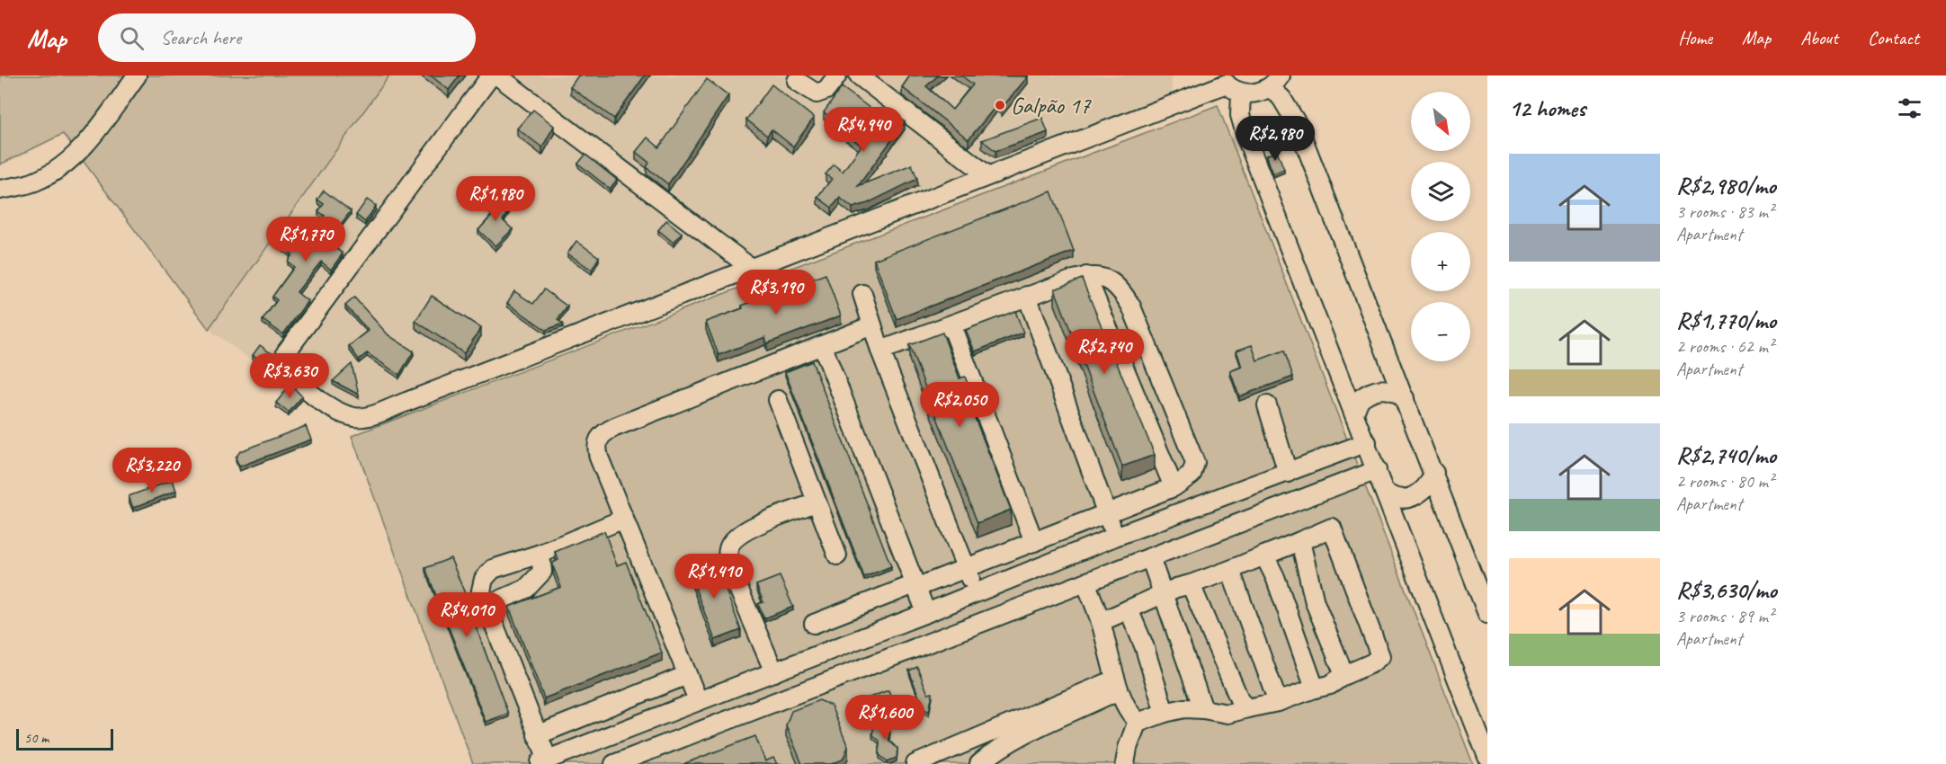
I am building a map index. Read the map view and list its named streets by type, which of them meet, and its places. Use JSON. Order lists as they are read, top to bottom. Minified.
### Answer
{"places":["Galpão 17"],"scale_bar":"50 m","north":"bottom right","page":{"header":"Map","search":"Search here","nav":["Home","Map","About","Contact"],"heading":"12 homes","map_buttons":["+","−"],"price":["R$4,940","R$2,980","R$1,980","R$1,770","R$3,190","R$2,740","R$3,630","R$2,050","R$3,220","R$1,410","R$4,010","R$1,600"],"list":[{"name":"R$2,980/mo","note":"3 rooms · 83 m² · Apartment"},{"name":"R$1,770/mo","note":"2 rooms · 62 m² · Apartment"},{"name":"R$2,740/mo","note":"2 rooms · 80 m² · Apartment"},{"name":"R$3,630/mo","note":"3 rooms · 89 m² · Apartment"}],"scale":"50 m"}}
